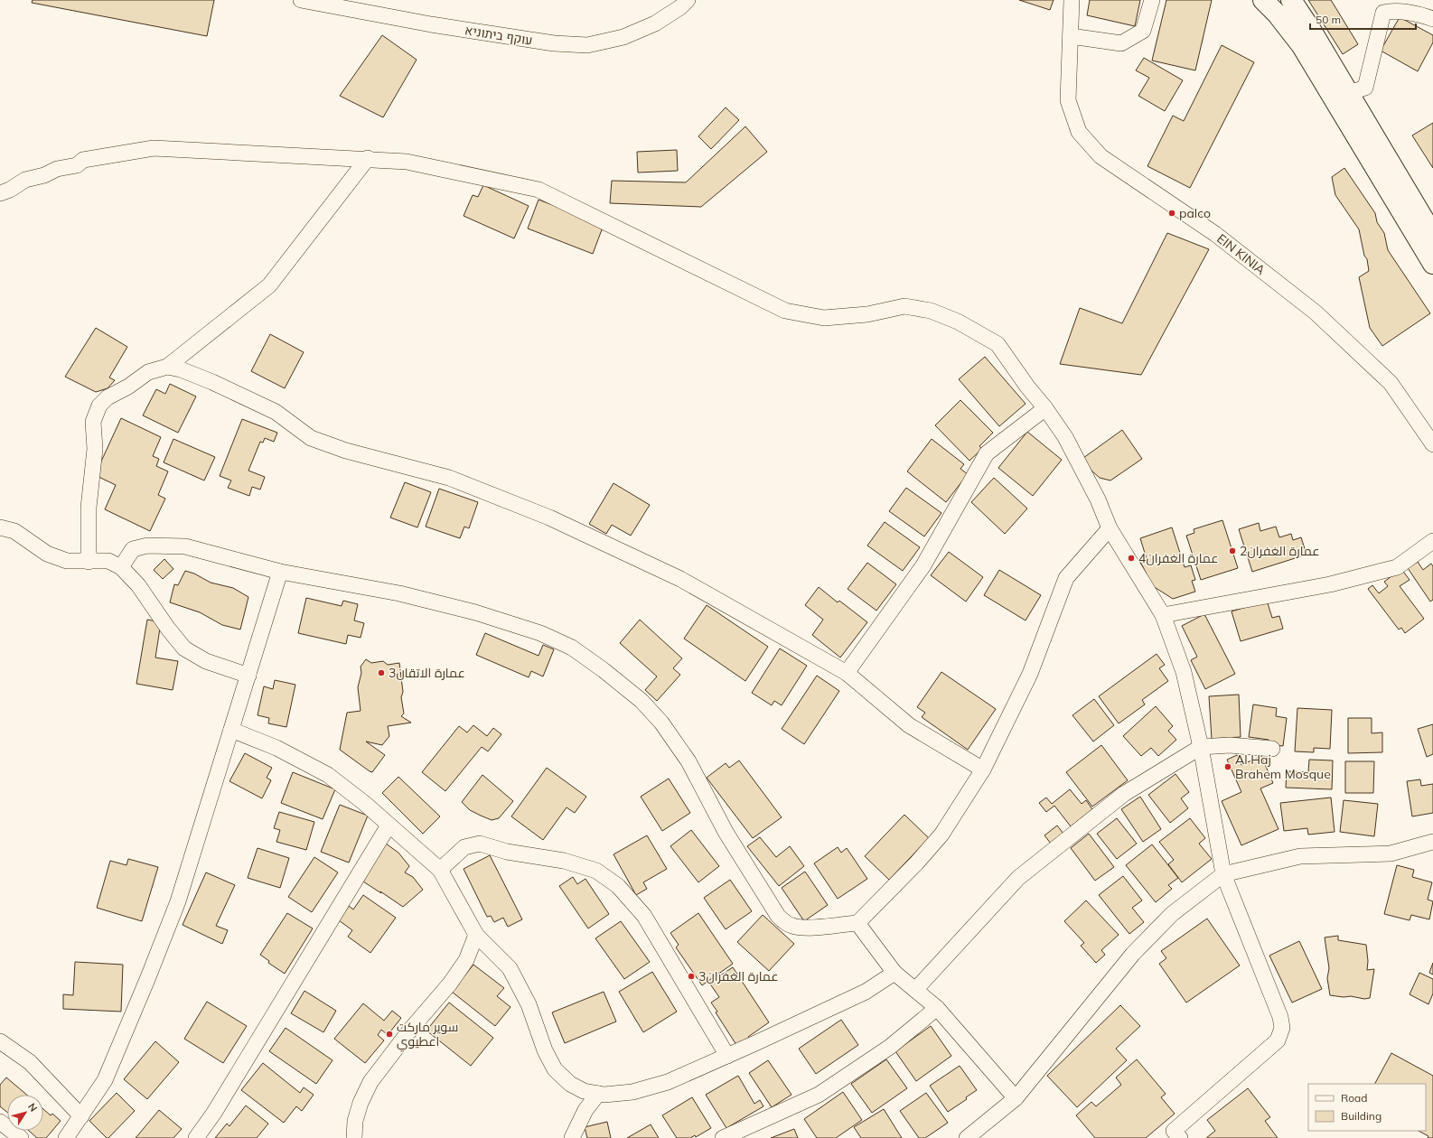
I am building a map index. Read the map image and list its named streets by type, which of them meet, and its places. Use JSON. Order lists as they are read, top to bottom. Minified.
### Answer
{"streets":{"street":["עוקף ביתוניא","EIN KINIA"]},"places":["palco","عمارة الغفران2","عمارة الغفران4","عمارة الاتقان3","Al Haj Brahem Mosque","عمارة الغفران3","سوير ماركت اعطيوي"],"legend":["Road","Building"],"scale_bar":"50 m","north":"top right"}
